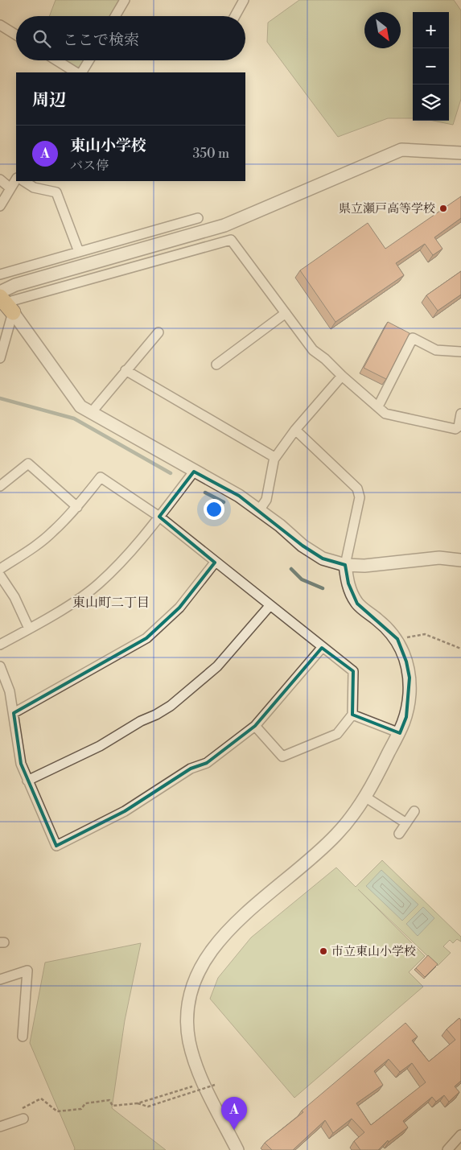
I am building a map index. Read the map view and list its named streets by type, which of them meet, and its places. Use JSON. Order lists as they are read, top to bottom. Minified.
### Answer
{"districts":["東山町二丁目"],"places":["県立瀬戸高等学校","市立東山小学校"],"north":"bottom right","page":{"map_buttons":["+","−"],"search":"ここで検索","heading":"周辺","list":[{"mark":"A","name":"東山小学校","note":"バス停","value":"350 m"}],"pins":"A"}}
